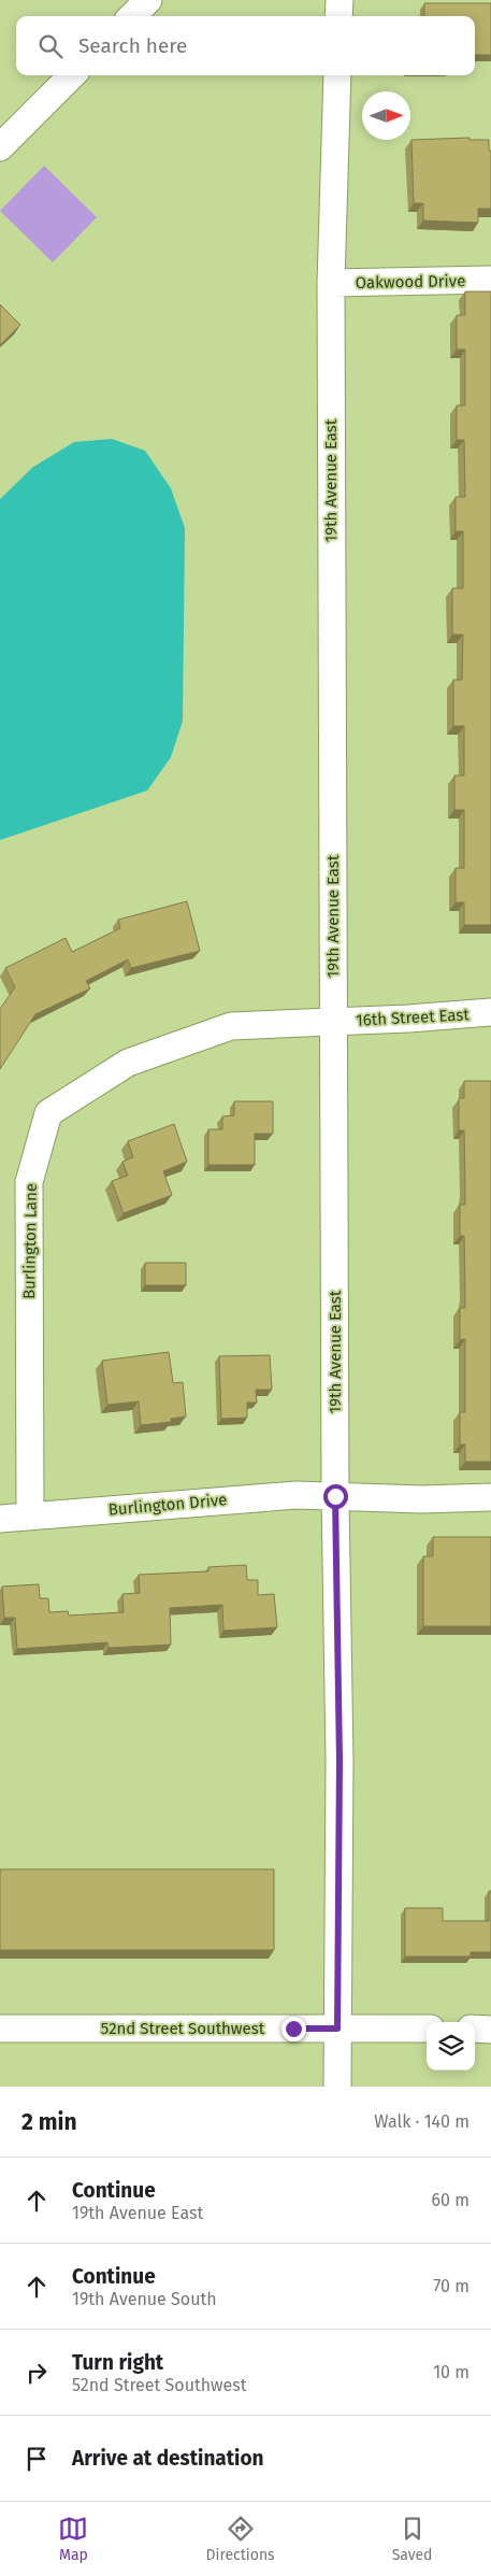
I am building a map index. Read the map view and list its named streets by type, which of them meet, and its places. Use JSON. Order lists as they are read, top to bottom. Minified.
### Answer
{"streets":{"street":["Oakwood Drive","19th Avenue East","16th Street East","Burlington Lane","Burlington Drive","52nd Street Southwest"]},"crossings":[["Oakwood Drive","19th Avenue East"],["19th Avenue East","16th Street East"],["19th Avenue East","Burlington Lane"],["19th Avenue East","Burlington Drive"],["19th Avenue East","52nd Street Southwest"],["16th Street East","Burlington Lane"],["Burlington Lane","Burlington Drive"]],"north":"right","page":{"search":"Search here","heading":["2 min","Walk · 140 m"],"list":[["Continue","19th Avenue East","60 m"],["Continue","19th Avenue South","70 m"],["Turn right","52nd Street Southwest","10 m"],"Arrive at destination"],"nav":["Map","Directions","Saved"]}}
